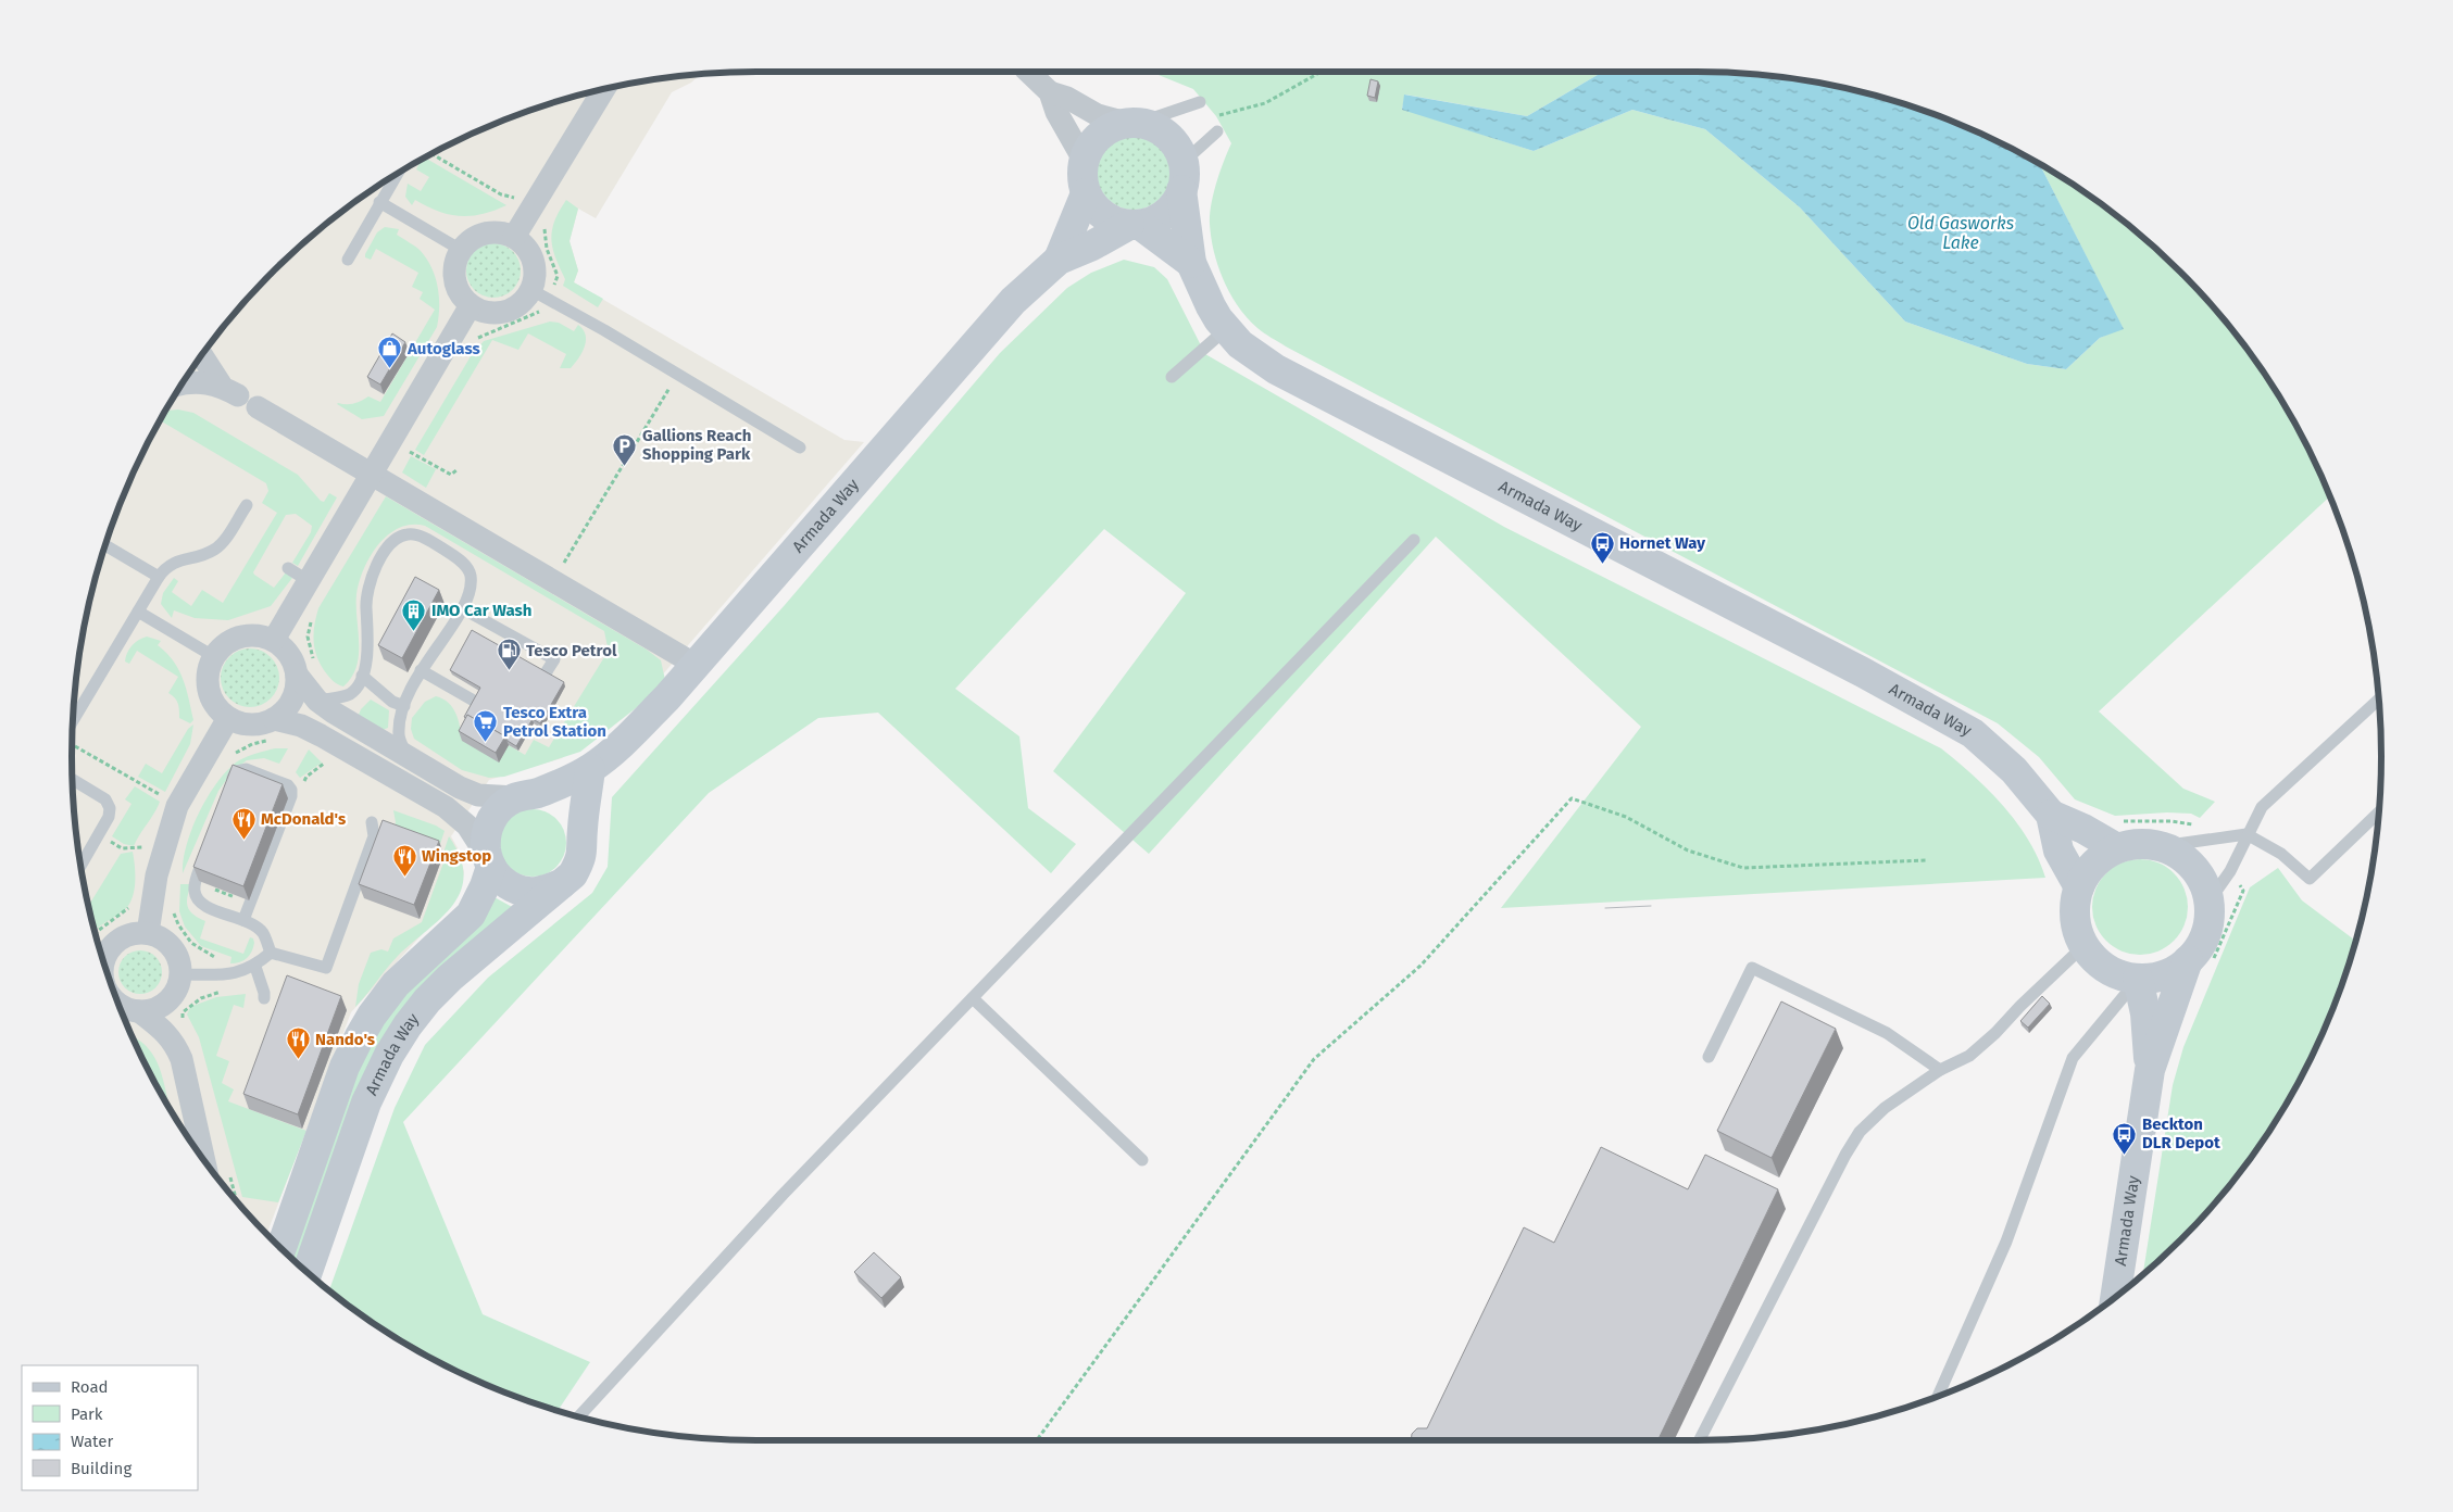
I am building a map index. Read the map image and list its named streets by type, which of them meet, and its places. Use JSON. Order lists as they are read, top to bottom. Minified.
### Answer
{"streets":{"street":["Armada Way"]},"water":["Old Gasworks Lake"],"places":{"shop":["Autoglass"],"parking":["Gallions Reach Shopping Park"],"bus stop":["Hornet Way","Beckton DLR Depot"],"building":["IMO Car Wash"],"fuel station":["Tesco Petrol"],"supermarket":["Tesco Extra Petrol Station"],"restaurant":["McDonald's","Wingstop","Nando's"]},"legend":["Road","Park","Water","Building"]}
